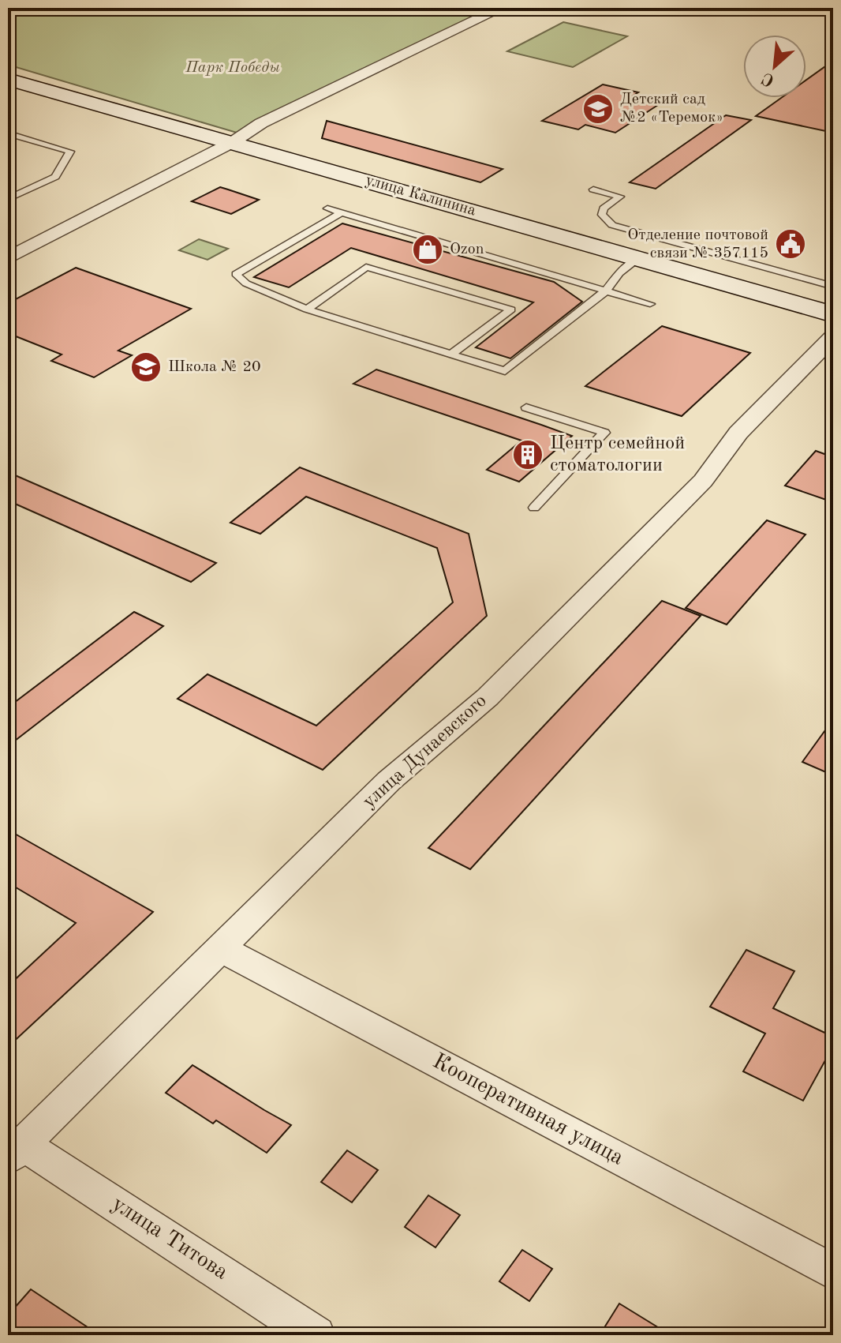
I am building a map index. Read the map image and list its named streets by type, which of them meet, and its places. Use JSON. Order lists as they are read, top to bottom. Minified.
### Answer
{"streets":{"main road":["улица Калинина"],"street":["улица Дунаевского","Кооперативная улица","улица Титова"]},"crossings":[["улица Дунаевского","Кооперативная улица"],["улица Дунаевского","улица Титова"]],"parks":["Парк Победы"],"places":{"school or university":["Детский сад №2 «Теремок»","Школа № 20"],"public building":["Отделение почтовой связи № 357115"],"shop":["Ozon"],"building":["Центр cемейной cтоматологии"]},"north":"bottom left"}
